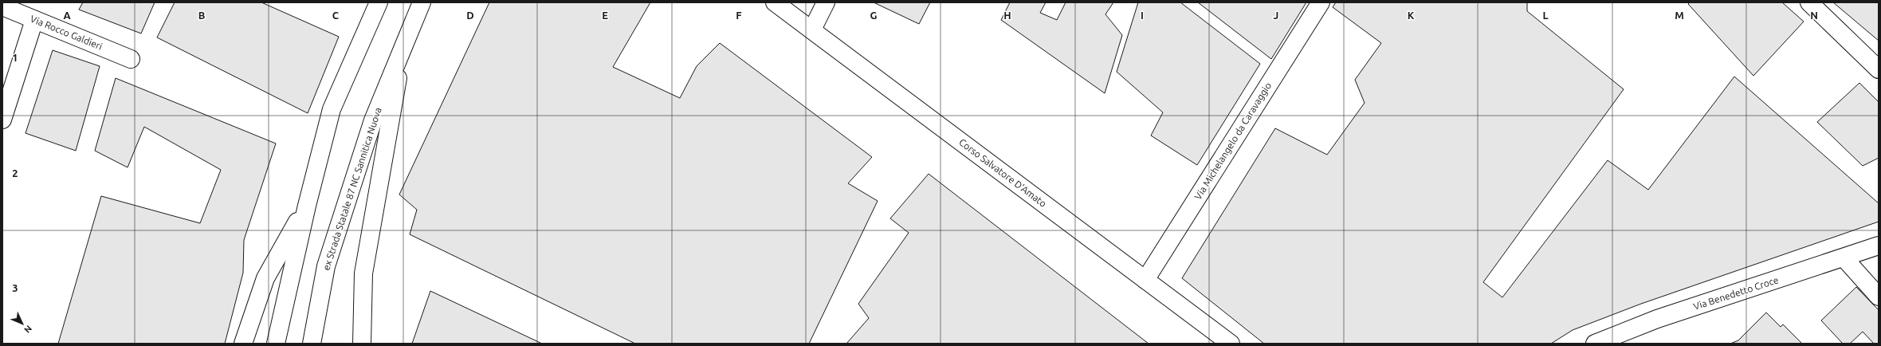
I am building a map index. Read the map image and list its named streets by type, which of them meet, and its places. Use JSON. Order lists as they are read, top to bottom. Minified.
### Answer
{"streets":{"main road":["Via Rocco Galdieri","Via Michelangelo da Caravaggio","Corso Salvatore D'Amato","ex Strada Statale 87 NC Sannitica Nuova","Via Benedetto Croce"]},"crossings":[["Via Michelangelo da Caravaggio","Corso Salvatore D'Amato"]],"north":"bottom right","grid":{"columns":["A","B","C","D","E","F","G","H","I","J","K","L","M","N"],"rows":["1","2","3"]}}
